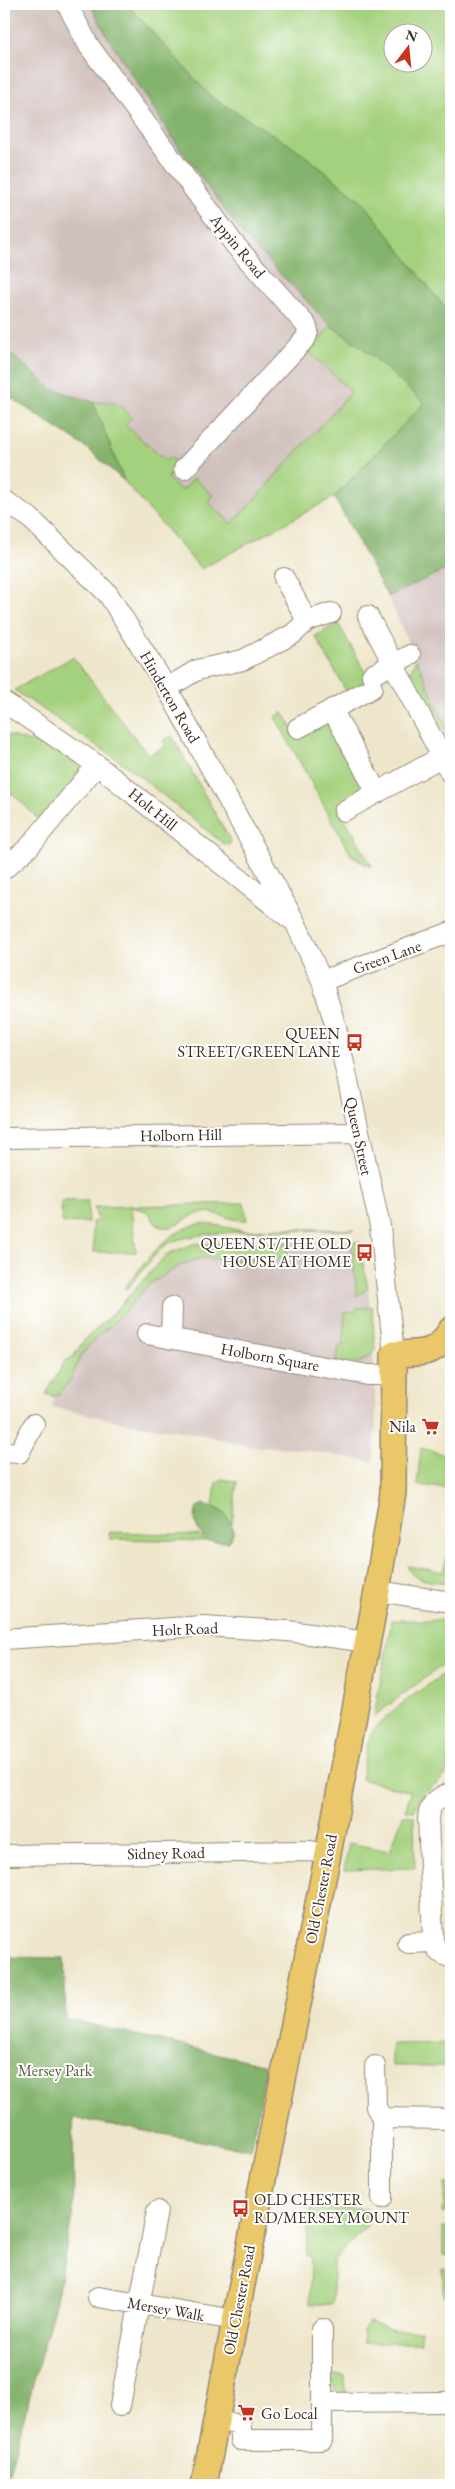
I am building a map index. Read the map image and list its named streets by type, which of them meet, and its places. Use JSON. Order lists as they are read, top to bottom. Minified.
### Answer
{"streets":{"main road":["Old Chester Road"],"street":["Appin Road","Hinderton Road","Holt Hill","Green Lane","Holborn Hill","Queen Street","Holborn Square","Holt Road","Sidney Road","Mersey Walk"]},"crossings":[["Hinderton Road","Holt Hill"],["Hinderton Road","Queen Street"],["Holt Hill","Queen Street"],["Green Lane","Queen Street"],["Holborn Hill","Queen Street"],["Queen Street","Holborn Square"],["Queen Street","Old Chester Road"],["Holborn Square","Old Chester Road"],["Holt Road","Old Chester Road"],["Sidney Road","Old Chester Road"],["Old Chester Road","Mersey Walk"]],"parks":["Mersey Park"],"places":{"bus stop":["QUEEN STREET/GREEN LANE","QUEEN ST/THE OLD HOUSE AT HOME","OLD CHESTER RD/MERSEY MOUNT"],"supermarket":["Nila","Go Local"]},"north":"top"}
